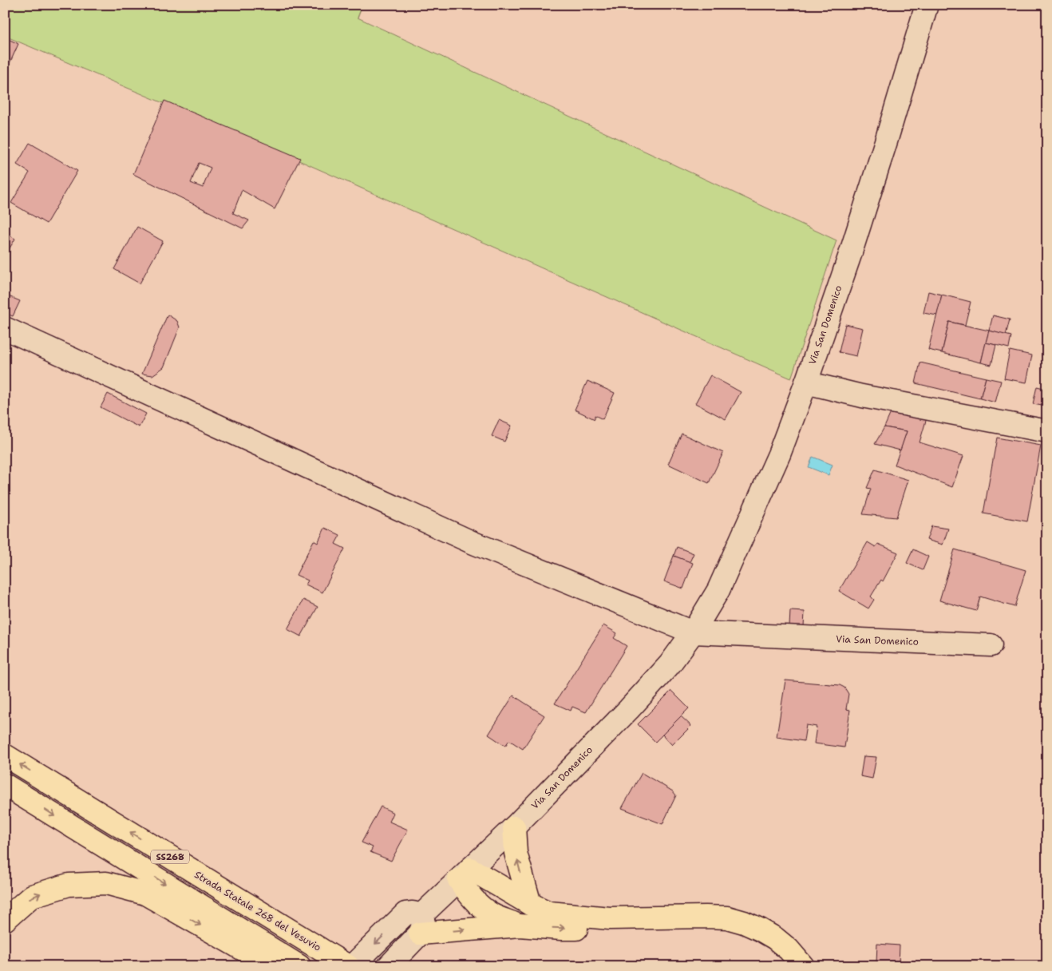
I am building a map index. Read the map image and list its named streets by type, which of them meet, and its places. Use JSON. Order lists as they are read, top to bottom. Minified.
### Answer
{"streets":{"highway":["SS268","Strada Statale 268 del Vesuvio"],"street":["Via San Domenico"]},"crossings":[["Via San Domenico","Strada Statale 268 del Vesuvio"]]}
